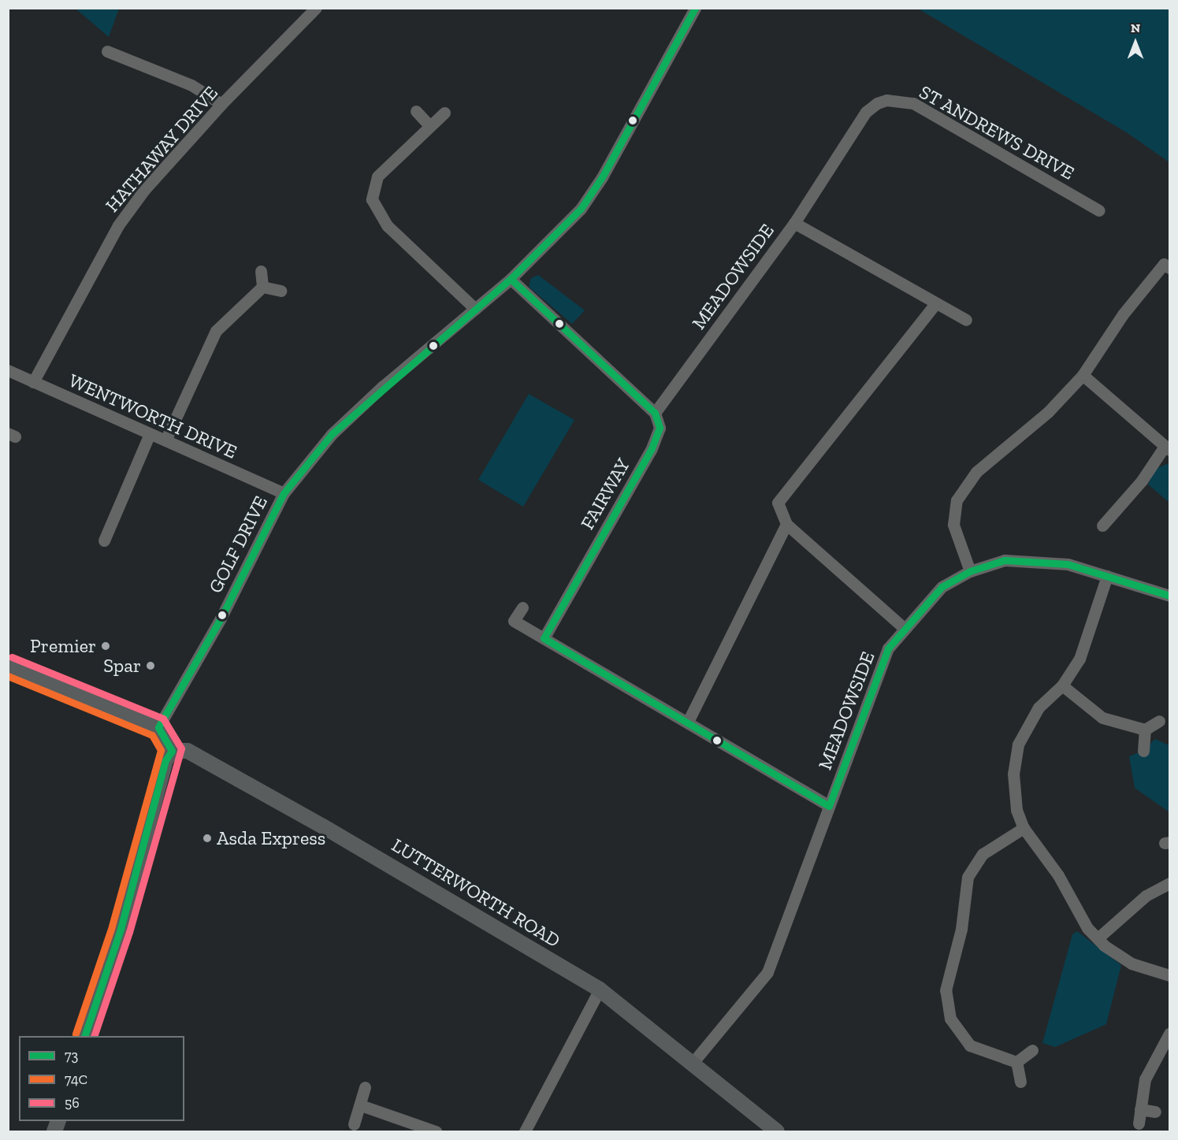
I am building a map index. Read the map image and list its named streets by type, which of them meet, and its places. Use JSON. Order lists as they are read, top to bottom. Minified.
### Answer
{"streets":{"main road":["LUTTERWORTH ROAD"],"street":["ST ANDREWS DRIVE","HATHAWAY DRIVE","MEADOWSIDE","WENTWORTH DRIVE","FAIRWAY","GOLF DRIVE"]},"crossings":[["ST ANDREWS DRIVE","MEADOWSIDE"],["HATHAWAY DRIVE","WENTWORTH DRIVE"],["MEADOWSIDE","FAIRWAY"],["MEADOWSIDE","LUTTERWORTH ROAD"],["WENTWORTH DRIVE","GOLF DRIVE"]],"places":["Premier","Spar","Asda Express"],"lines":["transit line 73","transit line 56","transit line 74C"],"legend":["73","74C","56"],"north":"top"}
